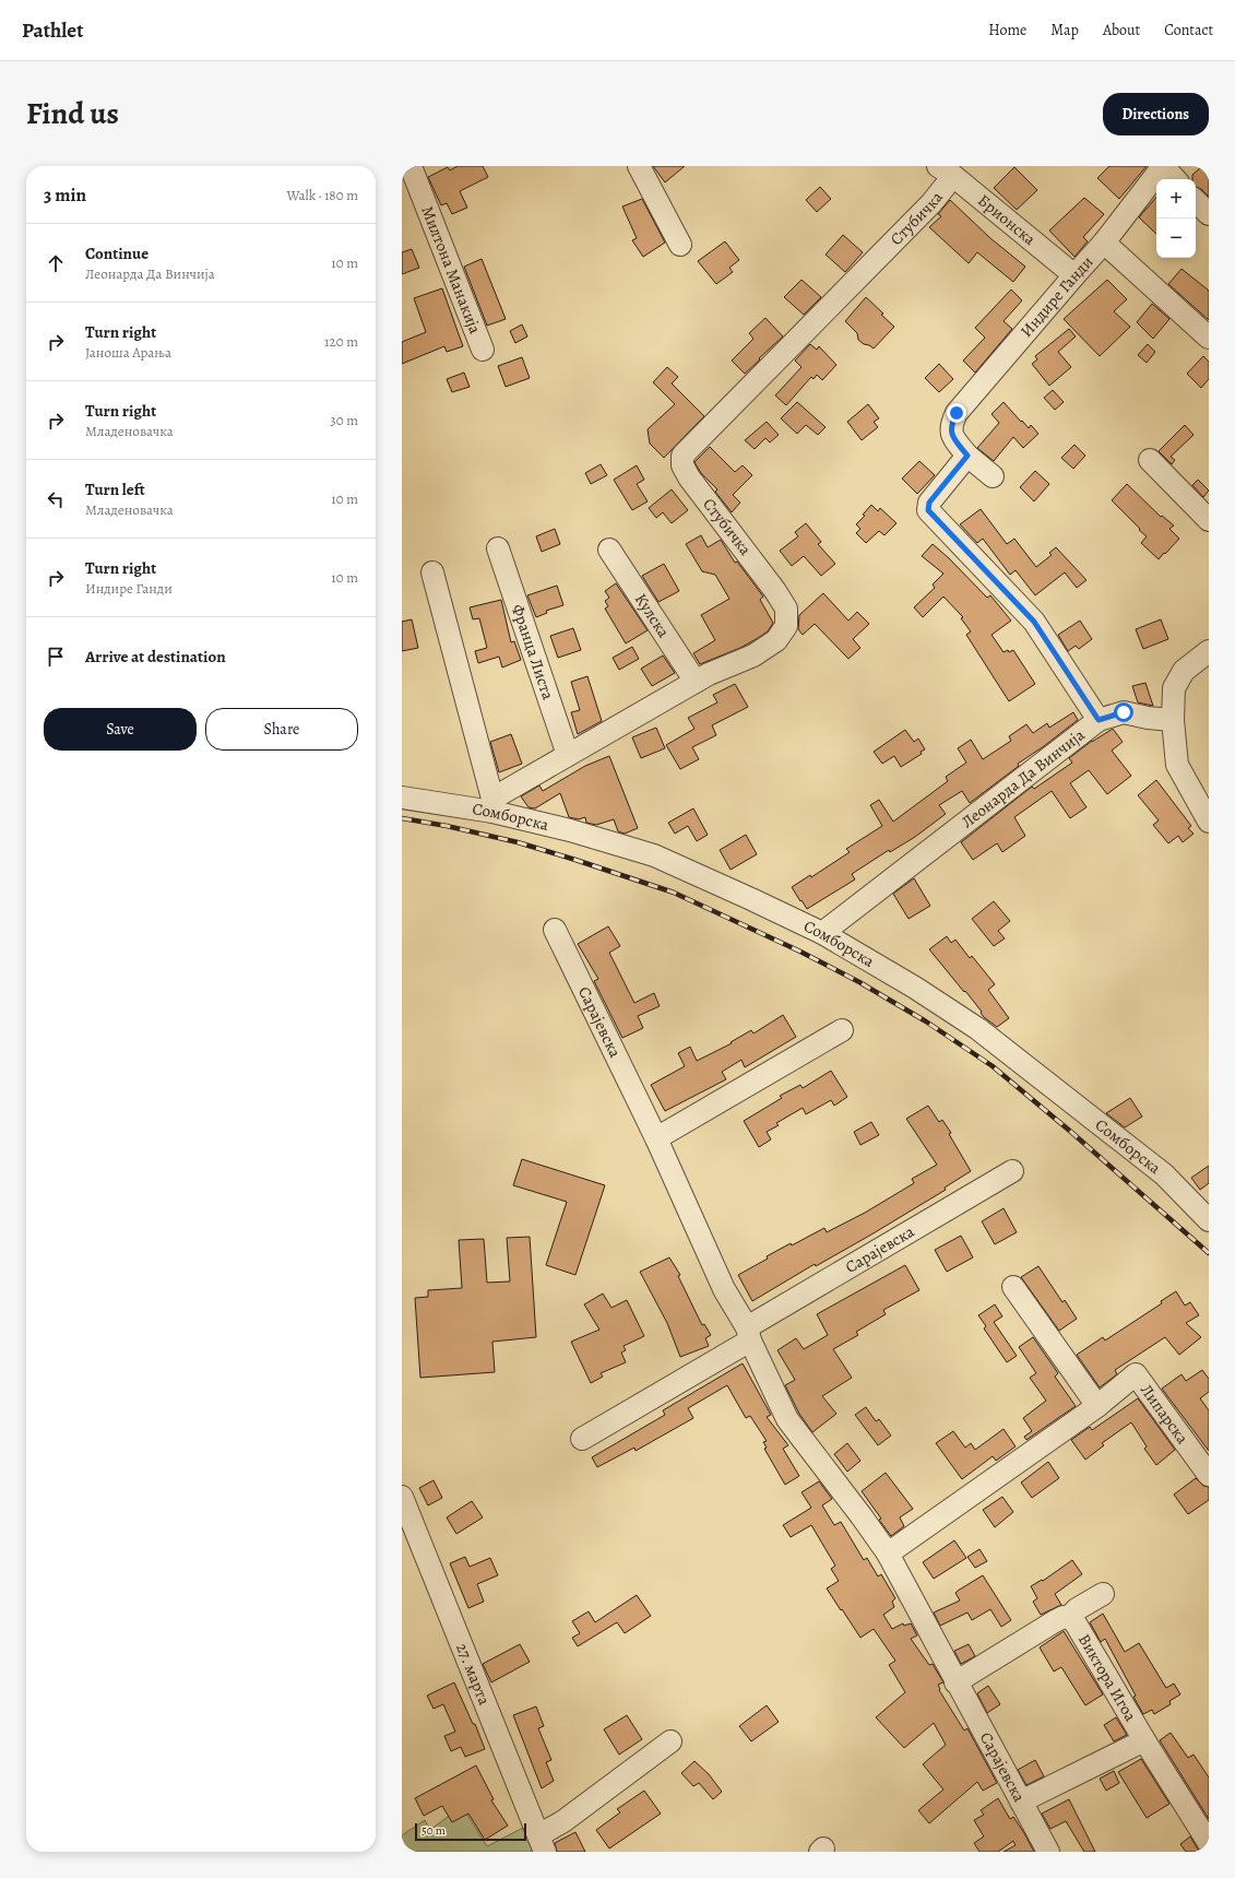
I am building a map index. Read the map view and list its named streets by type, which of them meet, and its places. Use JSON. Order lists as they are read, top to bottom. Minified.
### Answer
{"streets":{"street":["Стубичка","Брионска","Милтона Манакија","Индире Ганди","Кулска","Франца Листа","Леонарда Да Винчија","Сомборска","Сарајевска","Липарска","27. марта","Виктора Игоа"]},"crossings":[["Стубичка","Брионска"],["Стубичка","Кулска"],["Стубичка","Франца Листа"],["Стубичка","Сомборска"],["Брионска","Индире Ганди"],["Леонарда Да Винчија","Сомборска"],["Сарајевска","Виктора Игоа"]],"scale_bar":"50 m","page":{"header":"Pathlet","nav":["Home","Map","About","Contact"],"title":"Find us","buttons":["Directions",["Save","Share"]],"heading":["3 min","Walk · 180 m"],"map_buttons":["+","−"],"list":[["Continue","Леонарда Да Винчија","10 m"],["Turn right","Јаноша Арања","120 m"],["Turn right","Младеновачка","30 m"],["Turn left","Младеновачка","10 m"],["Turn right","Индире Ганди","10 m"],"Arrive at destination"],"scale":"50 m"}}
